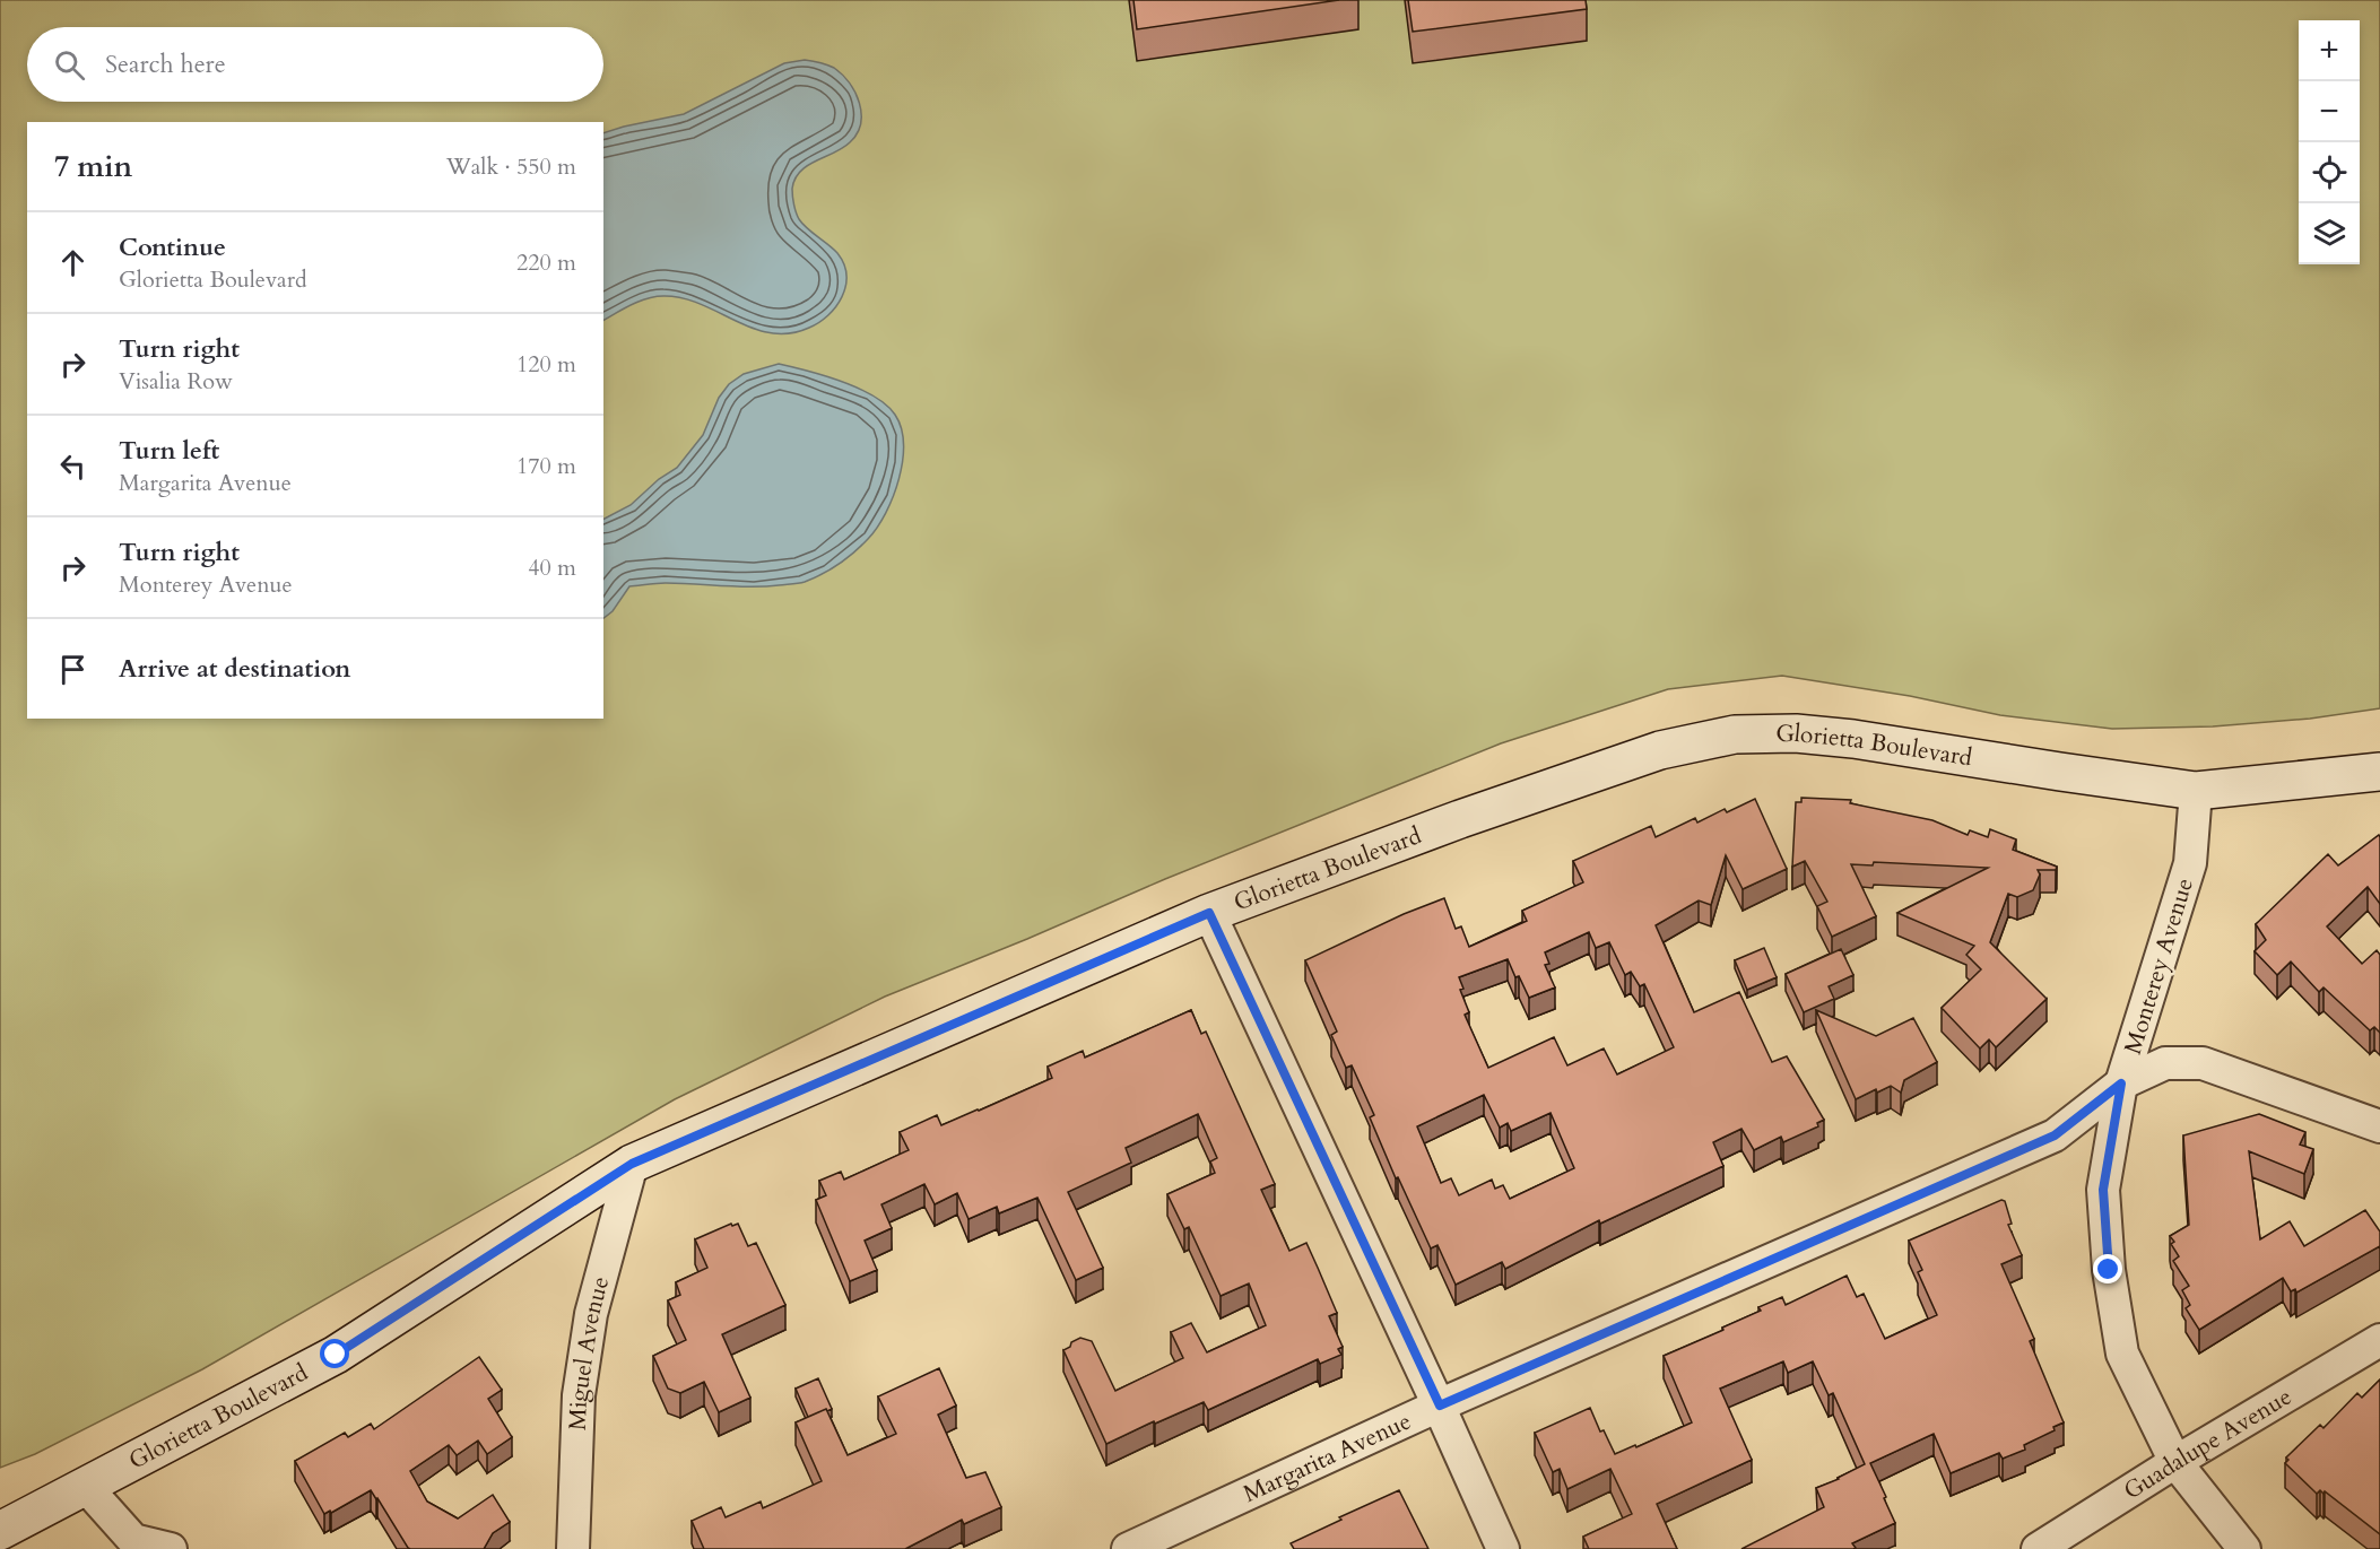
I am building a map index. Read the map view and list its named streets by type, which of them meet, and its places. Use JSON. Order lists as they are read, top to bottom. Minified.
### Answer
{"streets":{"street":["Glorietta Boulevard","Monterey Avenue","Miguel Avenue","Guadalupe Avenue","Margarita Avenue"]},"crossings":[["Glorietta Boulevard","Monterey Avenue"],["Glorietta Boulevard","Miguel Avenue"],["Monterey Avenue","Guadalupe Avenue"],["Monterey Avenue","Margarita Avenue"]],"page":{"map_buttons":["+","−"],"search":"Search here","heading":["7 min","Walk · 550 m"],"list":[["Continue","Glorietta Boulevard","220 m"],["Turn right","Visalia Row","120 m"],["Turn left","Margarita Avenue","170 m"],["Turn right","Monterey Avenue","40 m"],"Arrive at destination"]}}
